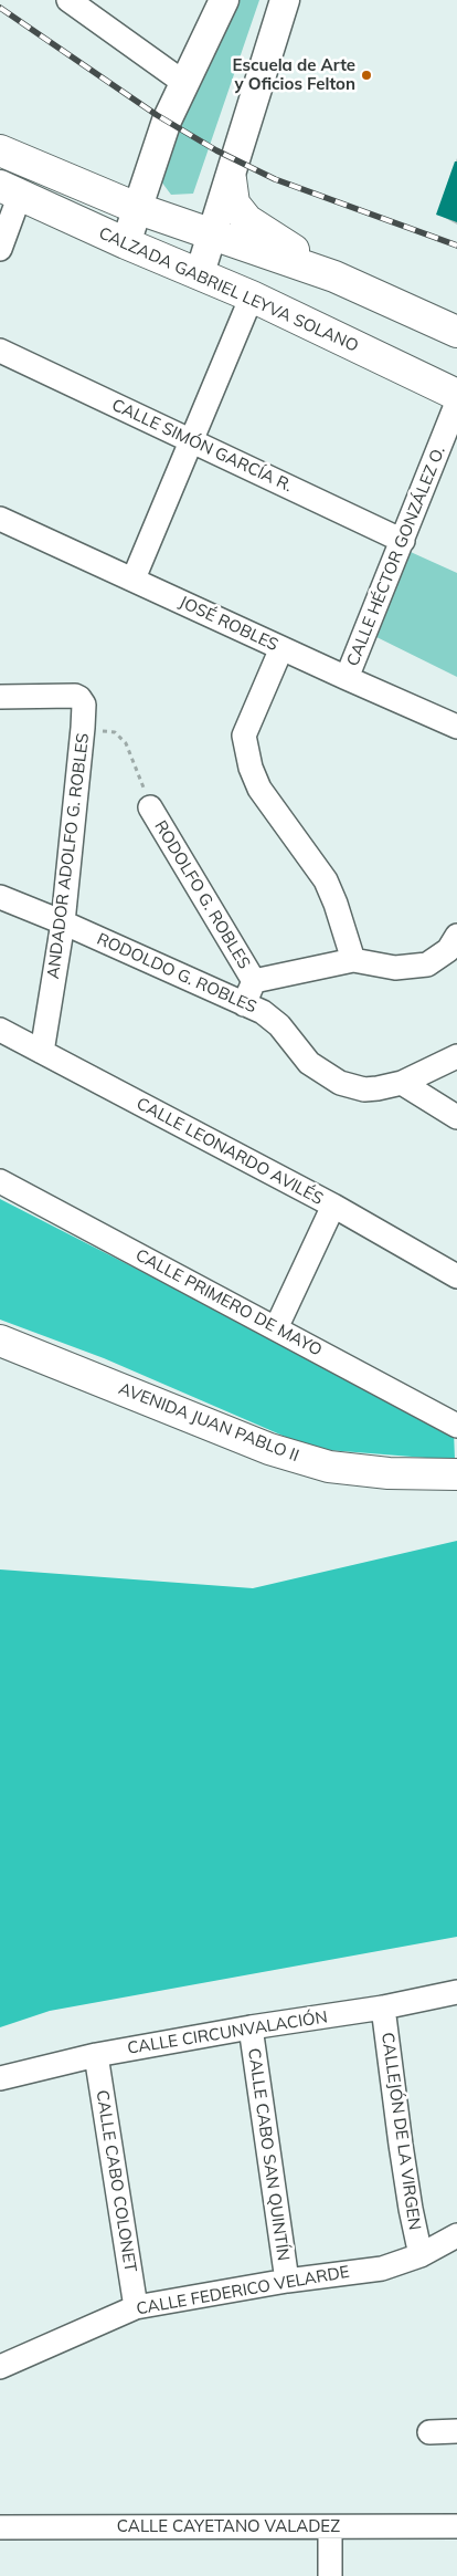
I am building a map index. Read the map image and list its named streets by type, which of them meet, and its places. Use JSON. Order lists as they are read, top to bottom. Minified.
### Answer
{"streets":{"main road":["CALZADA GABRIEL LEYVA SOLANO","AVENIDA JUAN PABLO II"],"street":["CALLE SIMÓN GARCÍA R.","CALLE HÉCTOR GONZÁLEZ O.","JOSÉ ROBLES","ANDADOR ADOLFO G. ROBLES","RODOLFO G. ROBLES","RODOLDO G. ROBLES","CALLE LEONARDO AVILÉS","CALLE PRIMERO DE MAYO","CALLE CIRCUNVALACIÓN","CALLEJÓN DE LA VIRGEN","CALLE CABO SAN QUINTÍN","CALLE CABO COLONET","CALLE FEDERICO VELARDE","CALLE CAYETANO VALADEZ"]},"crossings":[["CALLE SIMÓN GARCÍA R.","CALLE HÉCTOR GONZÁLEZ O."],["CALLE HÉCTOR GONZÁLEZ O.","JOSÉ ROBLES"],["ANDADOR ADOLFO G. ROBLES","RODOLDO G. ROBLES"],["ANDADOR ADOLFO G. ROBLES","CALLE LEONARDO AVILÉS"],["CALLE CIRCUNVALACIÓN","CALLEJÓN DE LA VIRGEN"],["CALLE CIRCUNVALACIÓN","CALLE CABO SAN QUINTÍN"],["CALLE CIRCUNVALACIÓN","CALLE CABO COLONET"],["CALLEJÓN DE LA VIRGEN","CALLE FEDERICO VELARDE"],["CALLE CABO SAN QUINTÍN","CALLE FEDERICO VELARDE"],["CALLE CABO COLONET","CALLE FEDERICO VELARDE"]],"places":["Escuela de Arte y Oficios Felton"]}
